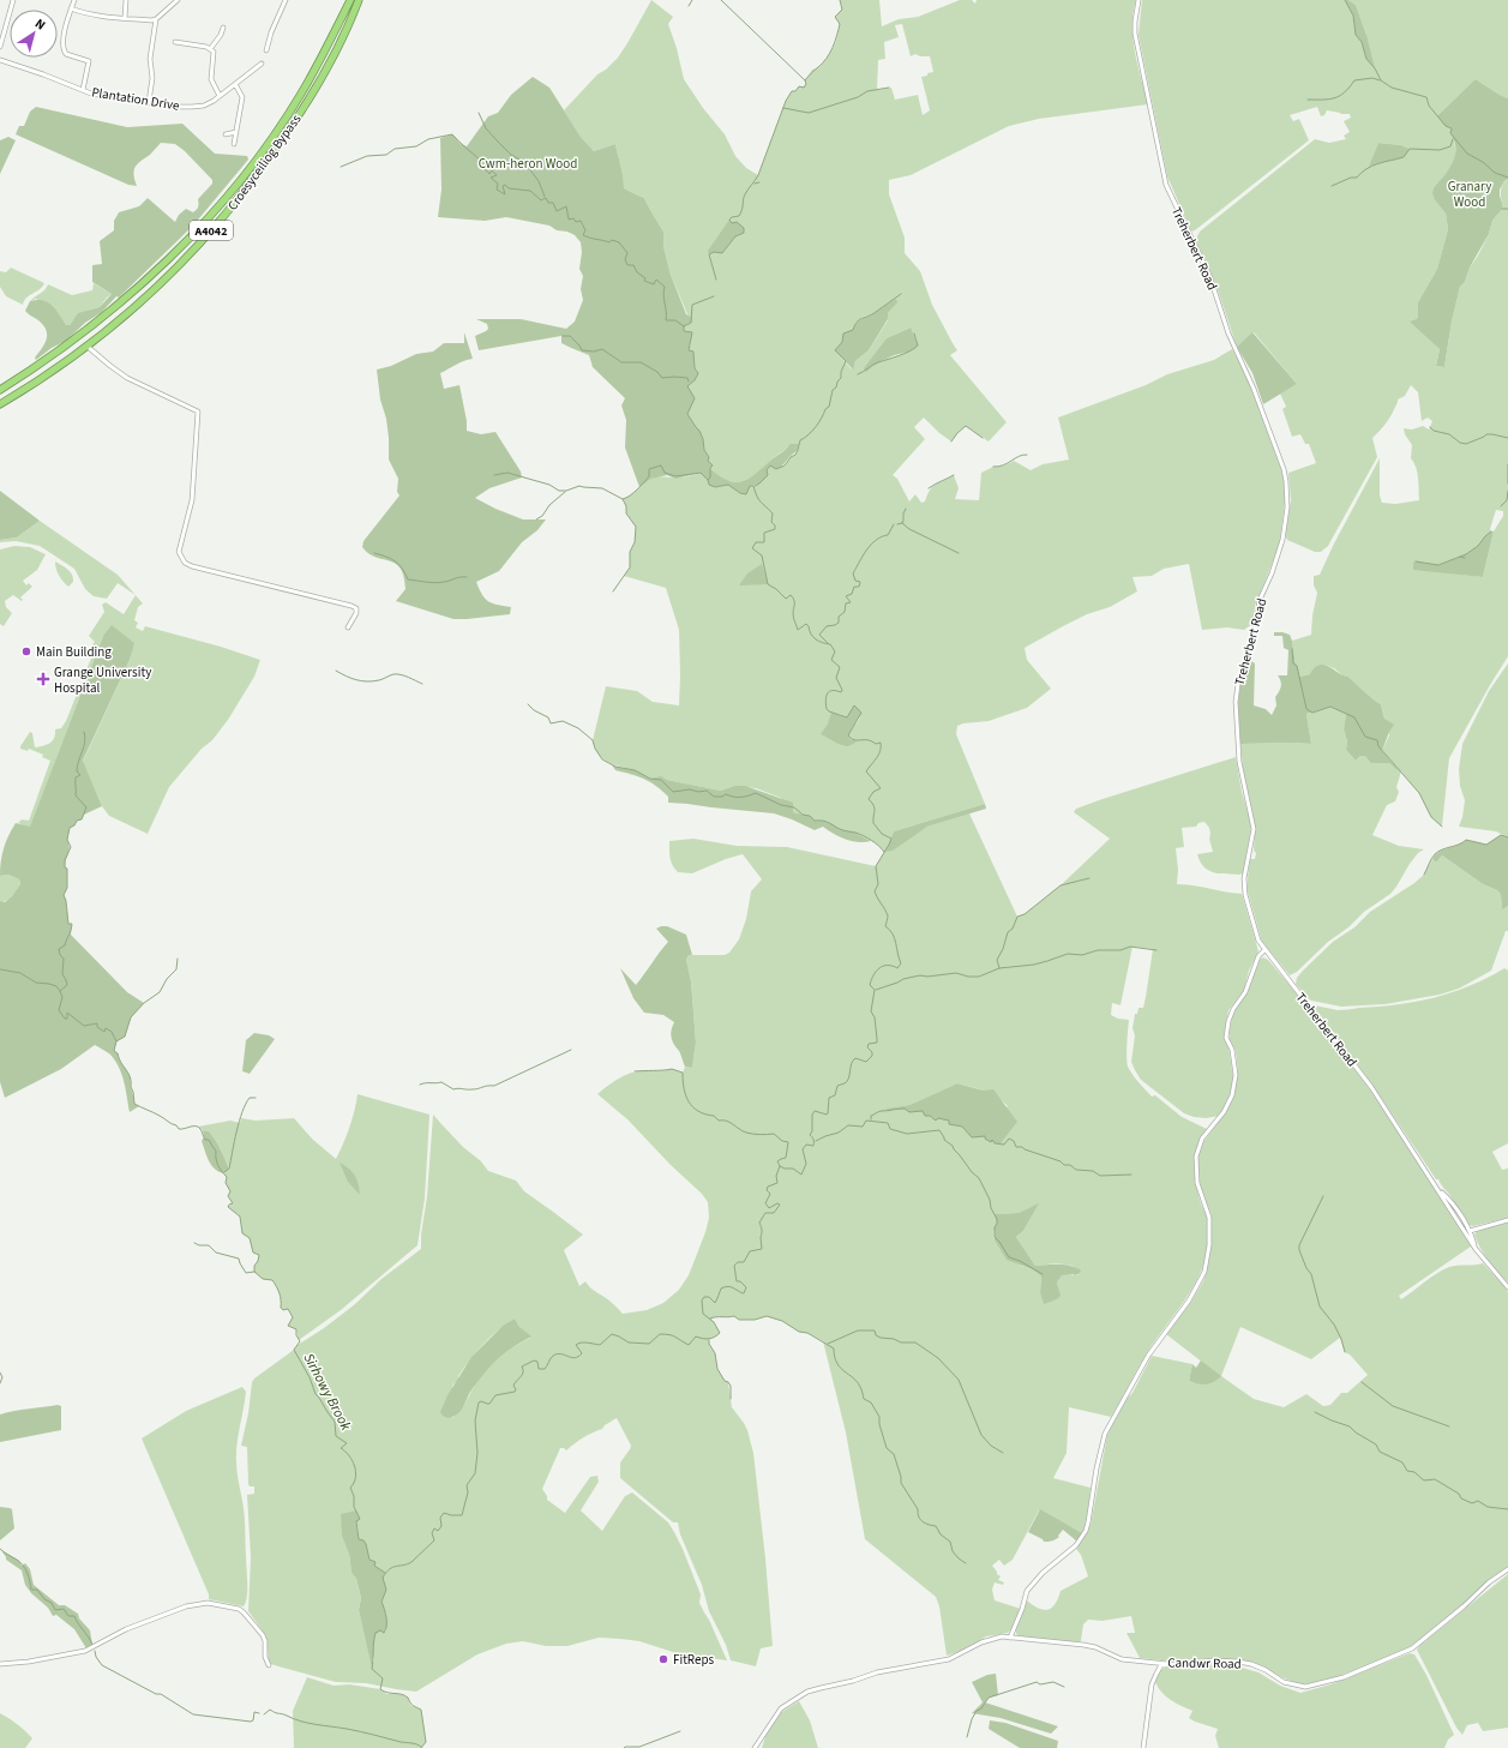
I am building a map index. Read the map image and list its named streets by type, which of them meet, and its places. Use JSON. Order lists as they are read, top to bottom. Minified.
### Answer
{"streets":{"highway":["Croesyceiliog Bypass","A4042"],"street":["Plantation Drive","Treherbert Road","Candwr Road"]},"water":["Sirhowy Brook"],"parks":["Cwm-heron Wood","Granary Wood"],"places":{"other":["Main Building","FitReps"],"health":["Grange University Hospital"]},"north":"top right"}
